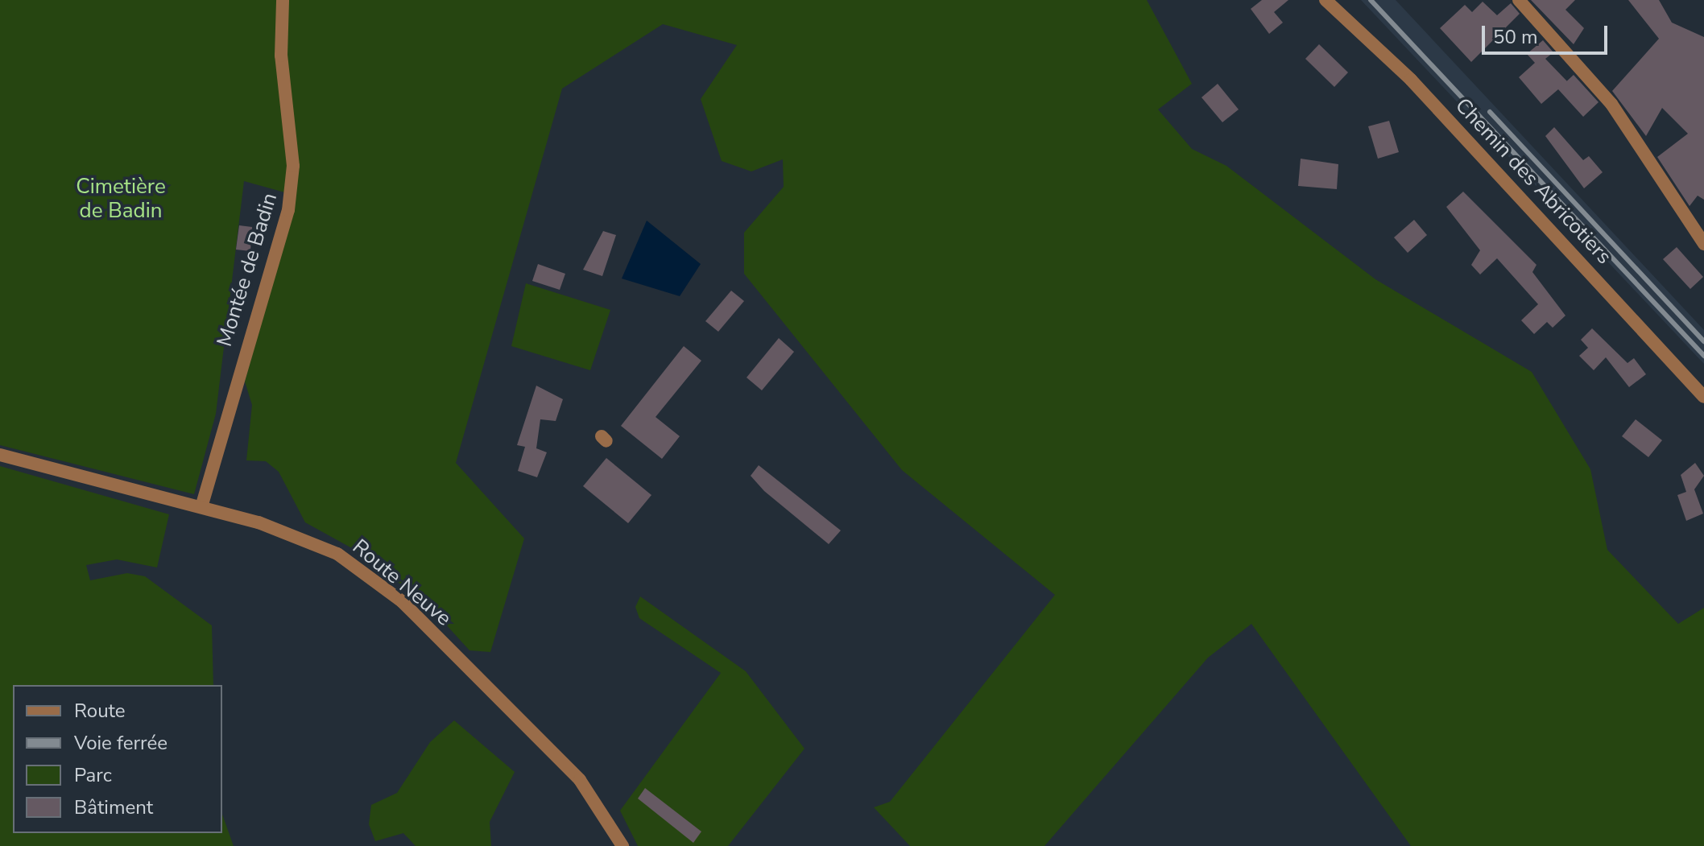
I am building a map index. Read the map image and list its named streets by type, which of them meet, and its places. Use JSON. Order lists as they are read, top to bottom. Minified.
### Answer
{"streets":{"street":["Chemin des Abricotiers","Montée de Badin","Route Neuve"]},"crossings":[["Montée de Badin","Route Neuve"]],"parks":["Cimetière de Badin"],"legend":["Route","Voie ferrée","Parc","Bâtiment"],"scale_bar":"50 m"}
